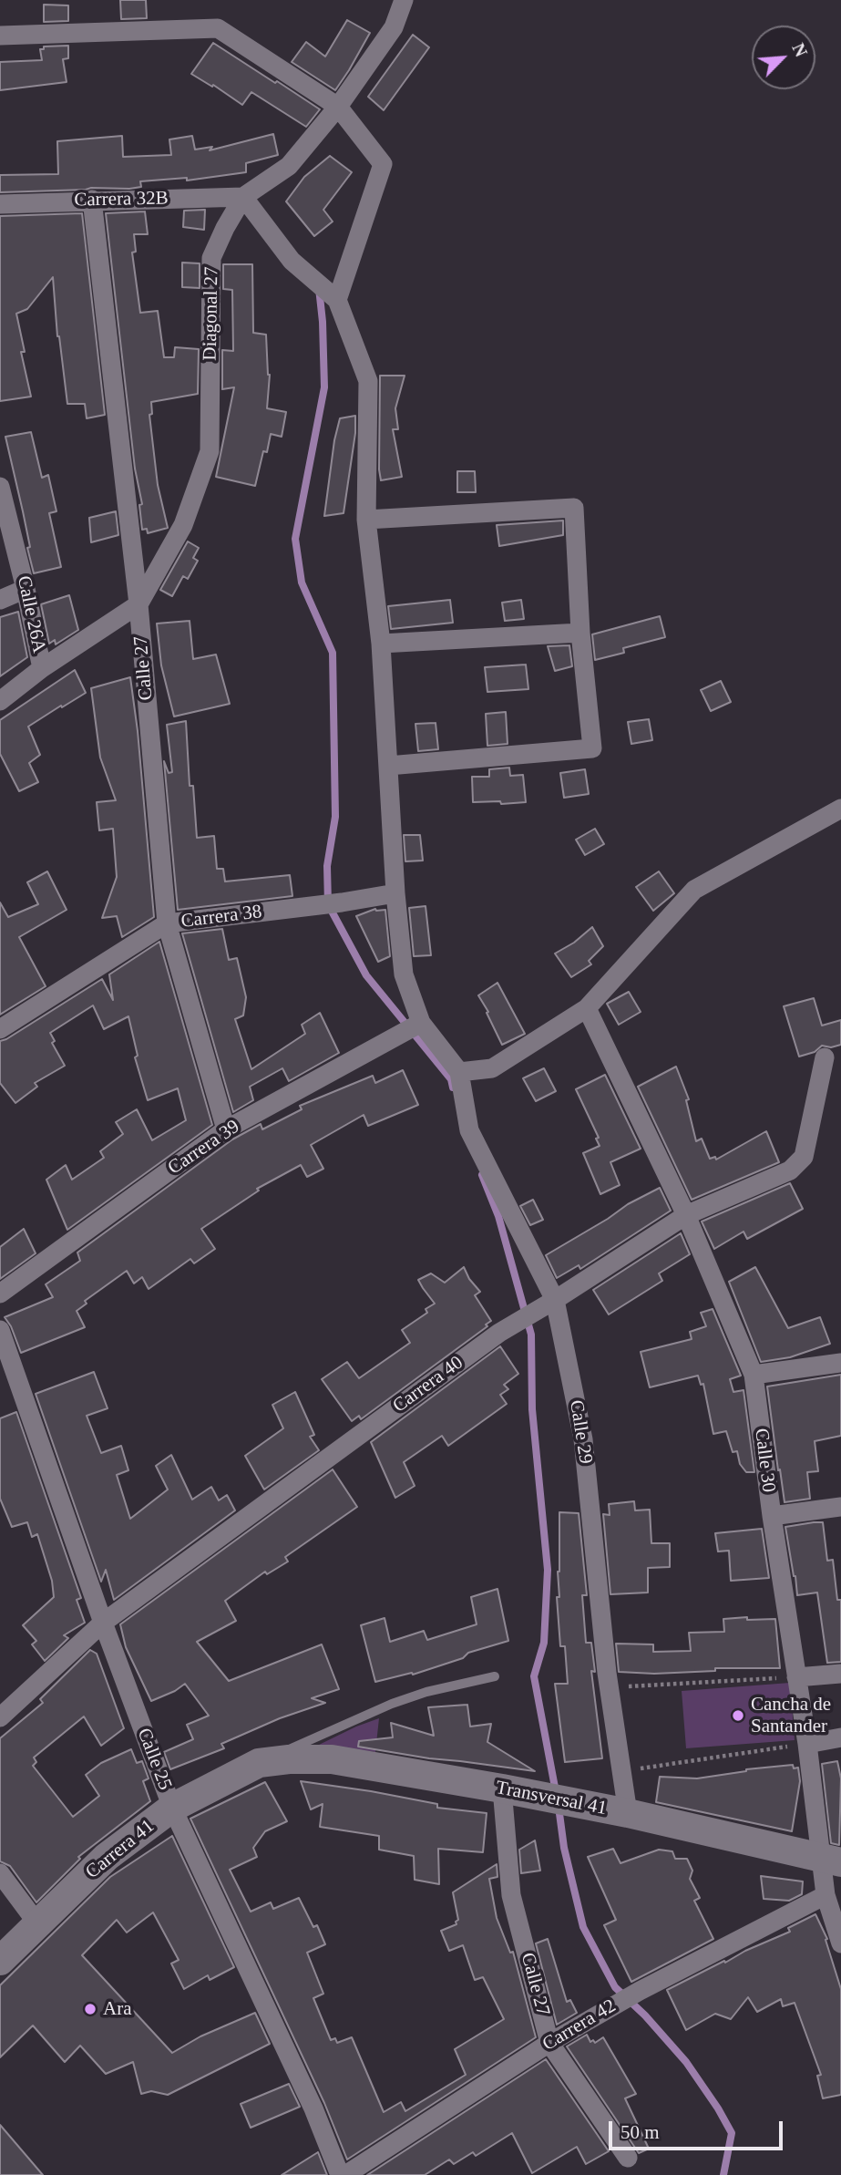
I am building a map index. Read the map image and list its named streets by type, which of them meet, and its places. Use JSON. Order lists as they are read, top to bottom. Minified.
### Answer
{"streets":{"street":["Carrera 32B","Diagonal 27","Calle 26A","Calle 27","Carrera 38","Carrera 39","Carrera 40","Calle 29","Calle 30","Calle 25","Transversal 41","Carrera 41","Carrera 42"]},"crossings":[["Carrera 32B","Diagonal 27"],["Carrera 32B","Calle 27"],["Diagonal 27","Calle 27"],["Calle 27","Carrera 38"],["Calle 27","Carrera 39"],["Calle 27","Transversal 41"],["Calle 27","Carrera 42"],["Carrera 40","Calle 29"],["Carrera 40","Calle 30"],["Carrera 40","Calle 25"],["Calle 29","Transversal 41"],["Calle 30","Transversal 41"],["Calle 30","Carrera 42"],["Calle 25","Carrera 41"],["Calle 25","Carrera 42"],["Transversal 41","Carrera 41"]],"places":["Cancha de Santander","Ara"],"scale_bar":"50 m","north":"top right"}
